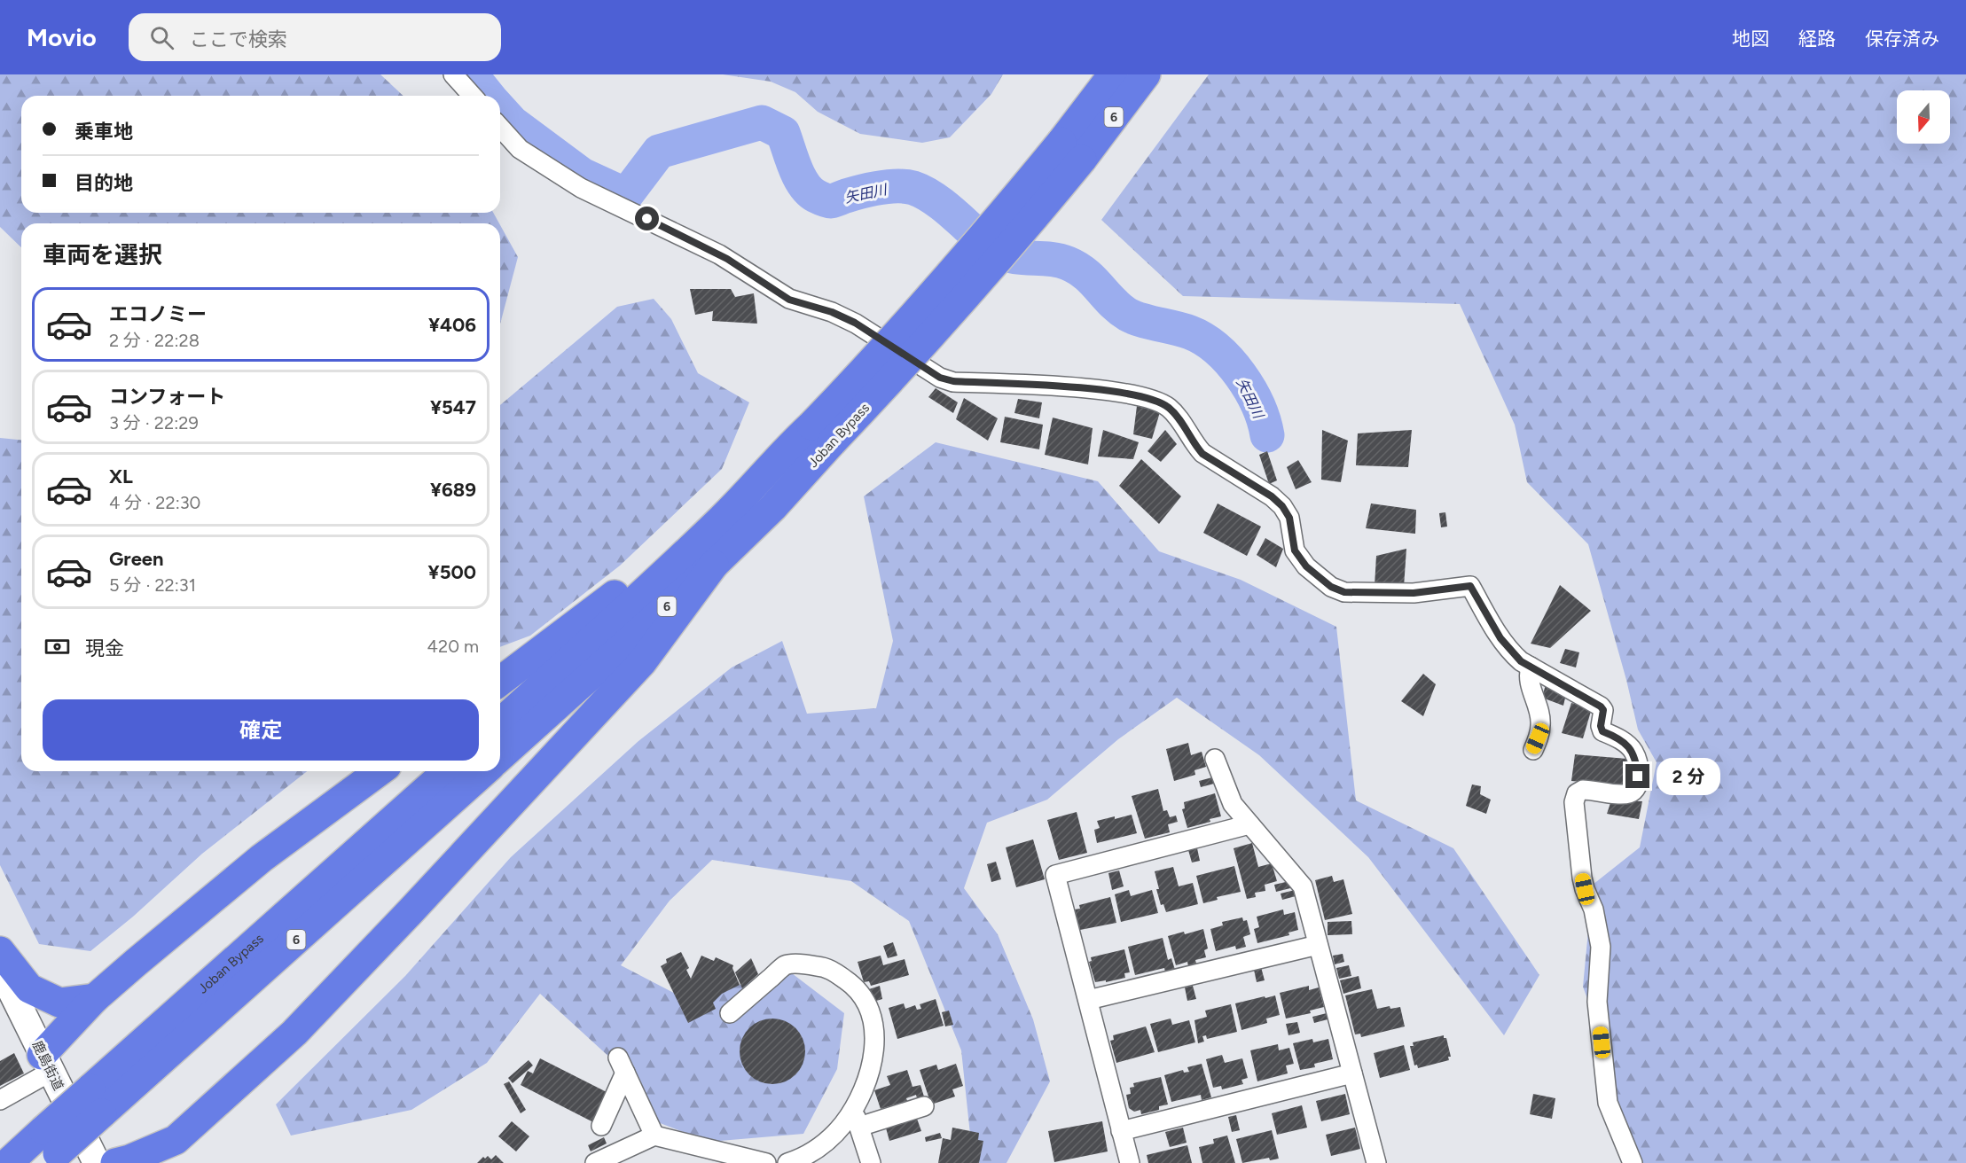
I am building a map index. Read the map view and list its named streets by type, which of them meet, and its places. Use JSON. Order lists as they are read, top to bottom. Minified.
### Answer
{"streets":{"highway":["6","Joban Bypass"],"street":["鹿島街道"]},"water":["矢田川"],"north":"bottom","page":{"header":"Movio","search":"ここで検索","nav":["地図","経路","保存済み"],"banner":["乗車地","目的地"],"heading":"車両を選択","list":[{"name":"エコノミー","note":"2 分 · 22:28","value":"¥406"},{"name":"コンフォート","note":"3 分 · 22:29","value":"¥547"},{"name":"XL","note":"4 分 · 22:30","value":"¥689"},{"name":"Green","note":"5 分 · 22:31","value":"¥500"}],"pay":["現金","420 m"],"buttons":"確定","bubble":"2 分"}}
